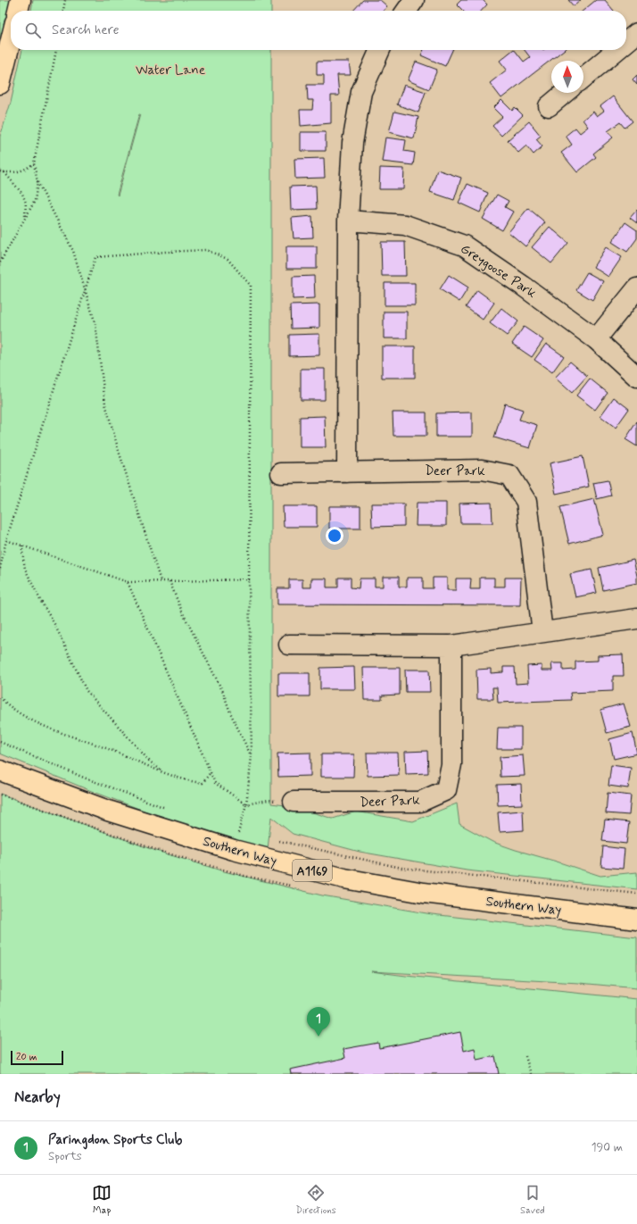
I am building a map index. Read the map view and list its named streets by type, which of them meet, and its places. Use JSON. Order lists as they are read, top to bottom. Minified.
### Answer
{"streets":{"main road":["Southern Way","A1169"],"street":["Greygoose Park","Deer Park"]},"parks":["Water Lane"],"scale_bar":"20 m","north":"top","page":{"search":"Search here","pins":"1","scale":"20 m","heading":"Nearby","list":[{"mark":"1","name":"Paringdon Sports Club","note":"Sports","value":"190 m"}],"nav":["Map","Directions","Saved"]}}
